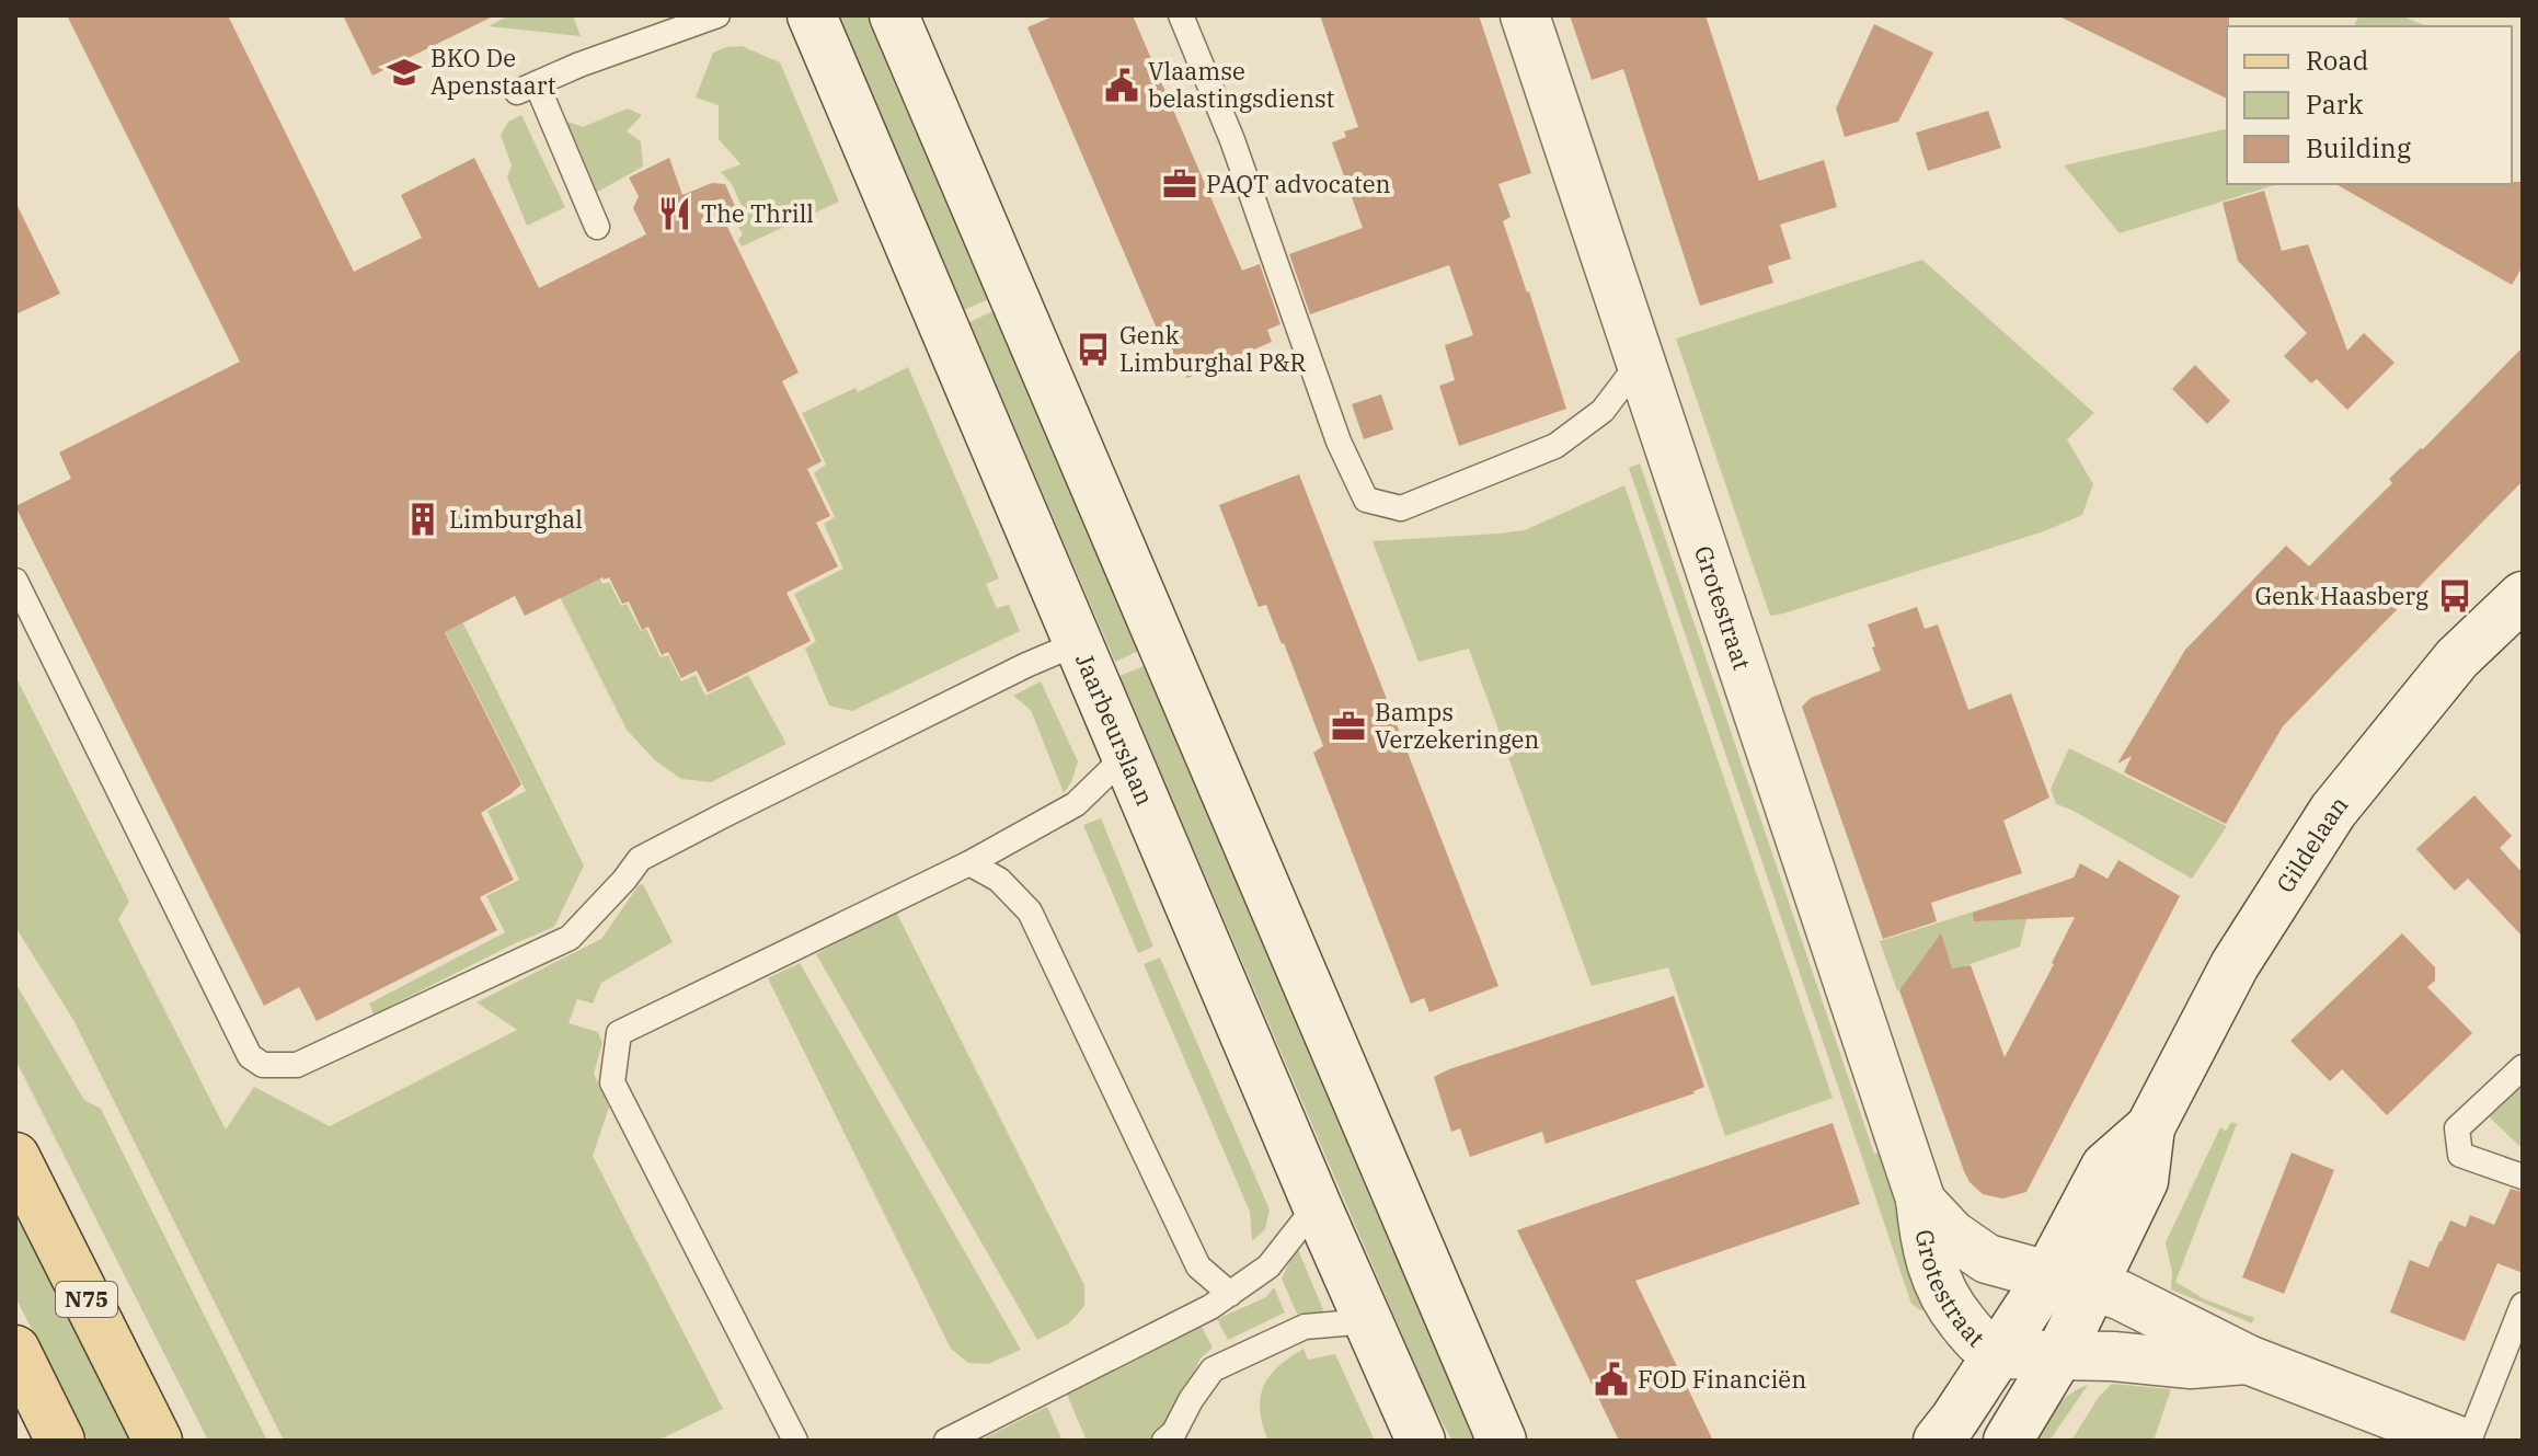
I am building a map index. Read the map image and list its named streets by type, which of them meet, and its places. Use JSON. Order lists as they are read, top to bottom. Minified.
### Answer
{"streets":{"main road":["N75"],"street":["Grotestraat","Jaarbeurslaan","Gildelaan"]},"crossings":[["Grotestraat","Gildelaan"]],"places":{"school or university":["BKO De Apenstaart"],"public building":["Vlaamse belastingsdienst","FOD Financiën"],"office":["PAQT advocaten","Bamps Verzekeringen"],"restaurant":["The Thrill"],"bus stop":["Genk Limburghal P&R","Genk Haasberg"],"building":["Limburghal"]},"legend":["Road","Park","Building"]}
